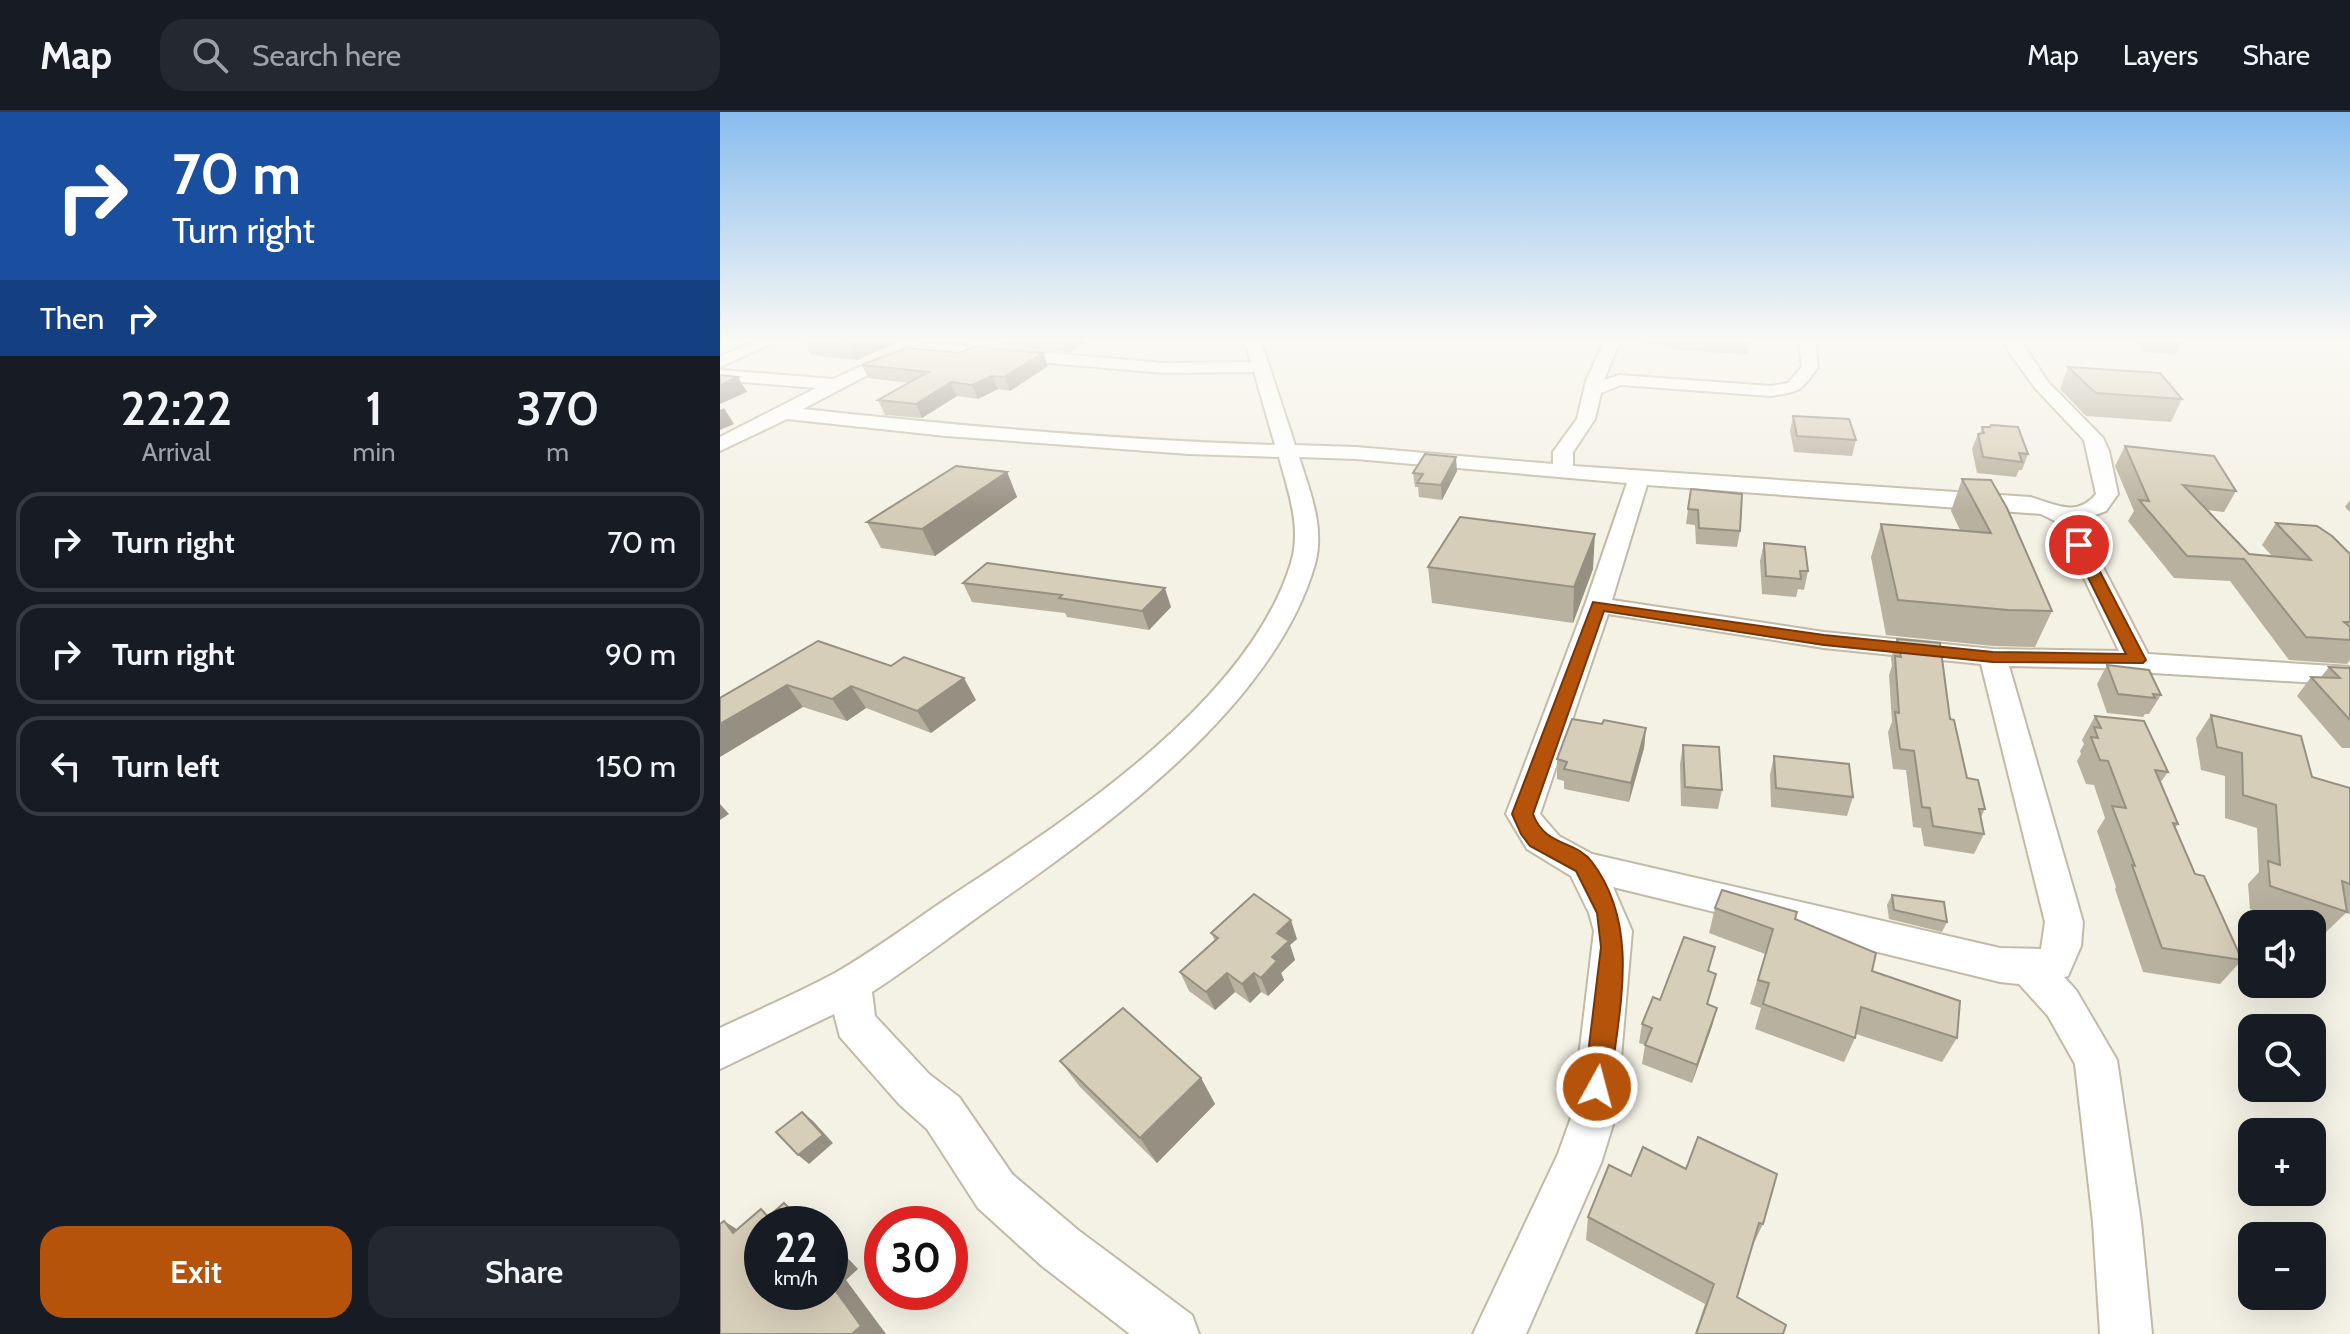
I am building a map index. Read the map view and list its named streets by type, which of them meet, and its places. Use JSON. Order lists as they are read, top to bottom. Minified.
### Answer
{"page":{"header":"Map","search":"Search here","nav":["Map","Layers","Share"],"turn":["70 m","Turn right"],"then":"Then","eta":["22:22","Arrival","1","min","370","m"],"list":[{"name":"Turn right","value":"70 m"},{"name":"Turn right","value":"90 m"},{"name":"Turn left","value":"150 m"}],"map_buttons":["+","−"],"speed":"22 km/h","limit":"30","buttons":["Exit","Share"]}}
